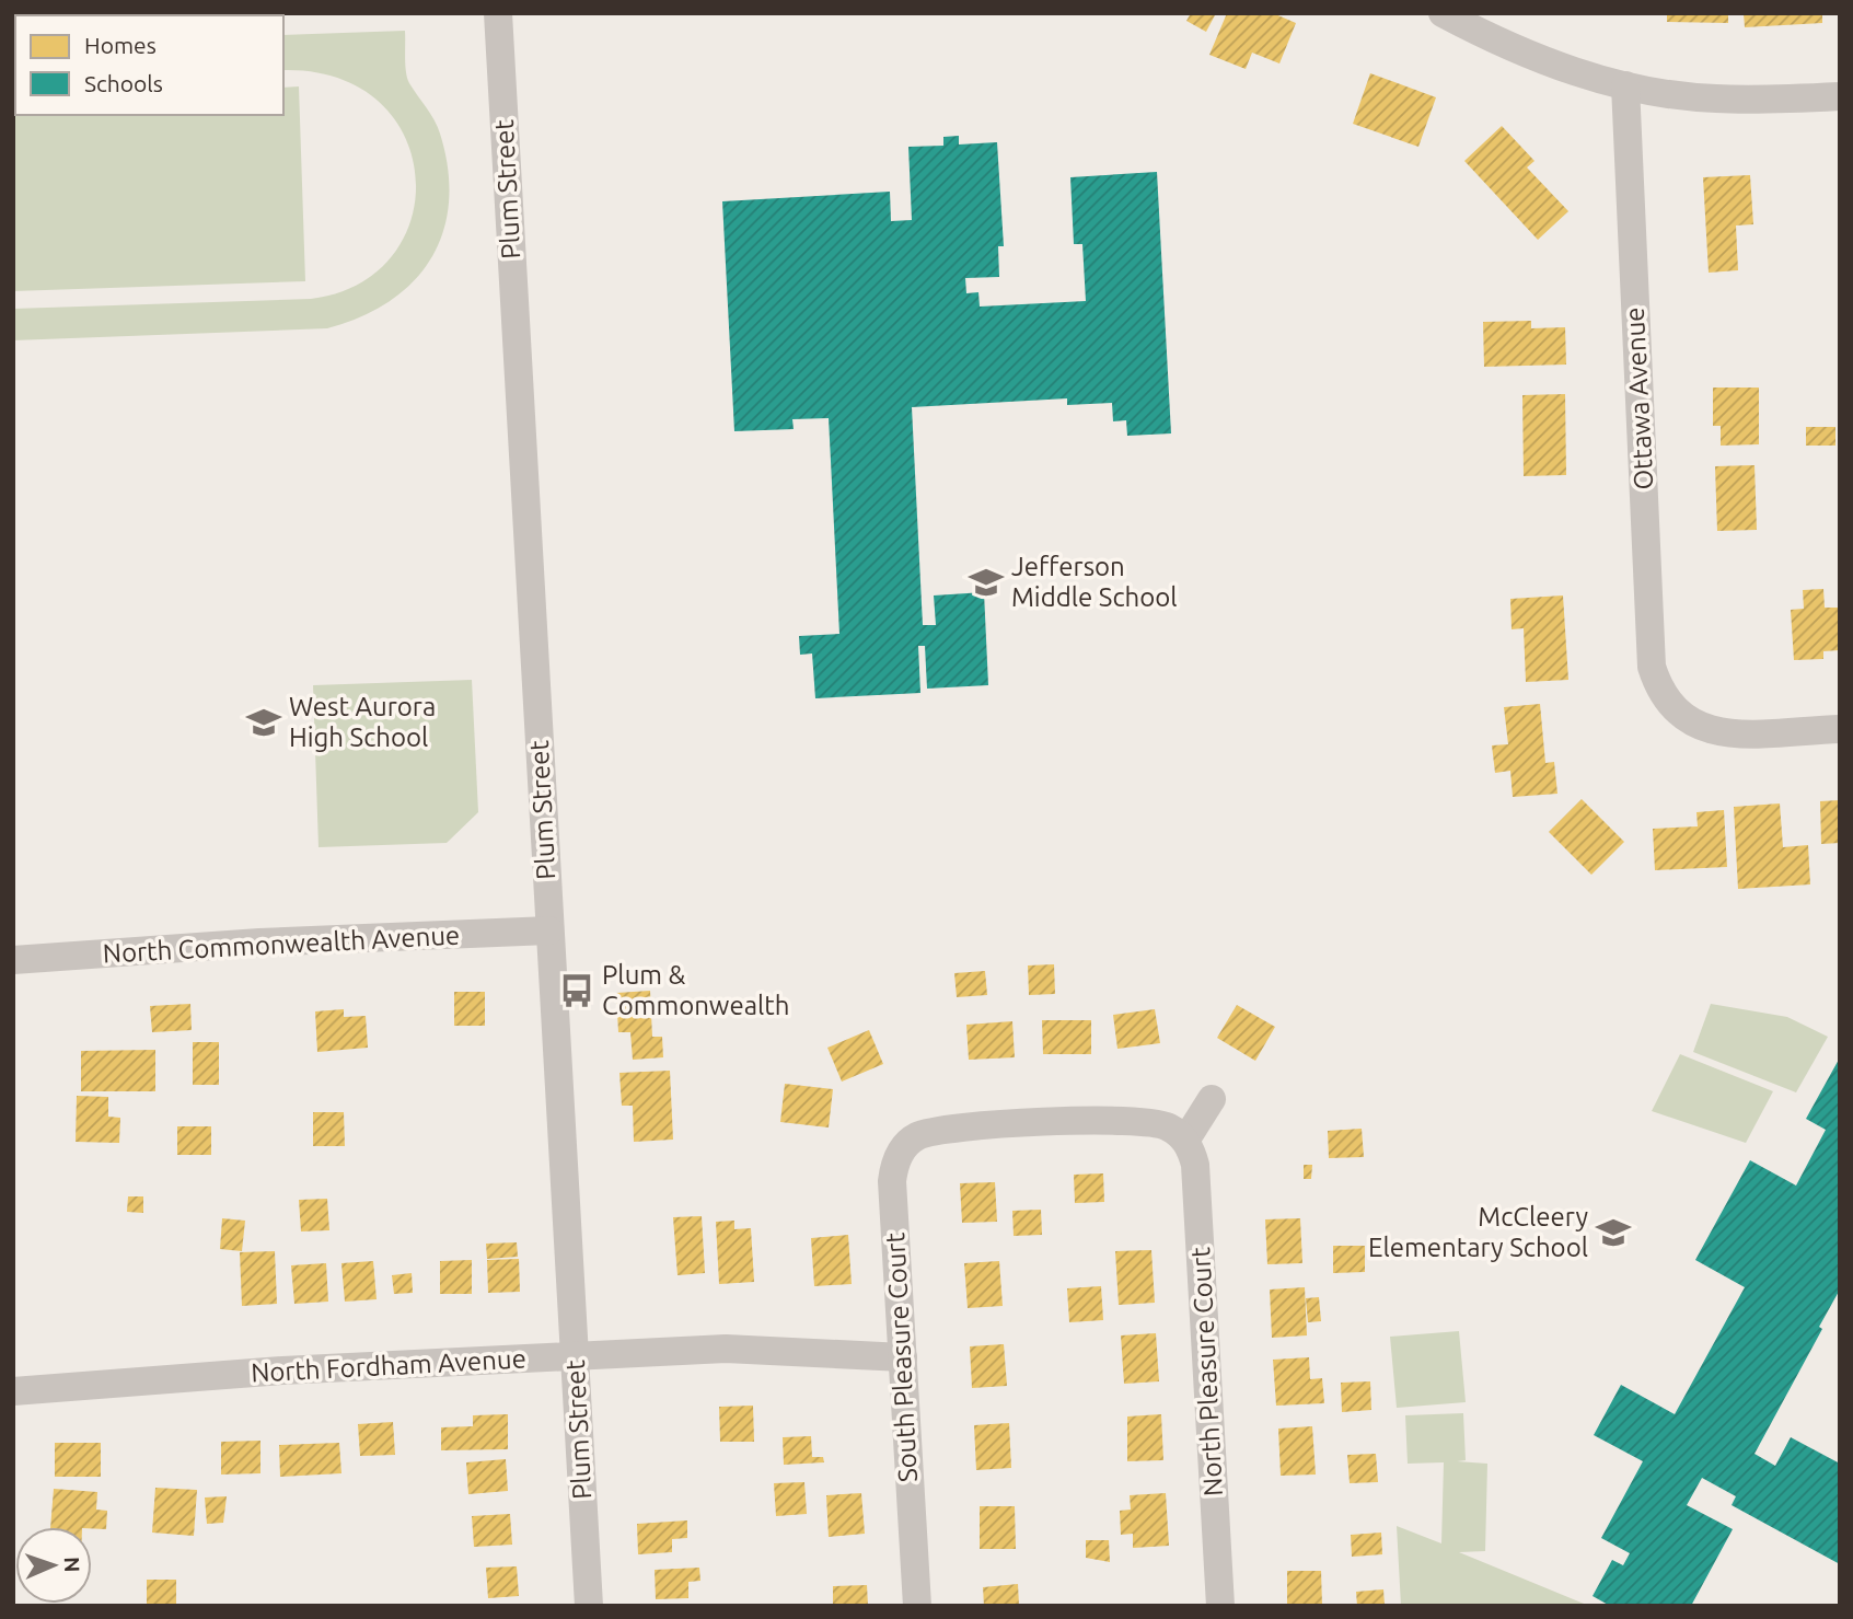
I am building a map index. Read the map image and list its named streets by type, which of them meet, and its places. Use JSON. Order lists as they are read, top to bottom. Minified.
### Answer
{"streets":{"street":["Plum Street","Ottawa Avenue","North Commonwealth Avenue","South Pleasure Court","North Fordham Avenue","North Pleasure Court"]},"crossings":[["Plum Street","North Commonwealth Avenue"],["Plum Street","North Fordham Avenue"],["South Pleasure Court","North Fordham Avenue"],["South Pleasure Court","North Pleasure Court"]],"places":{"school or university":["Jefferson Middle School","West Aurora High School","McCleery Elementary School"],"bus stop":["Plum & Commonwealth"]},"legend":["Homes","Schools"],"north":"right"}
